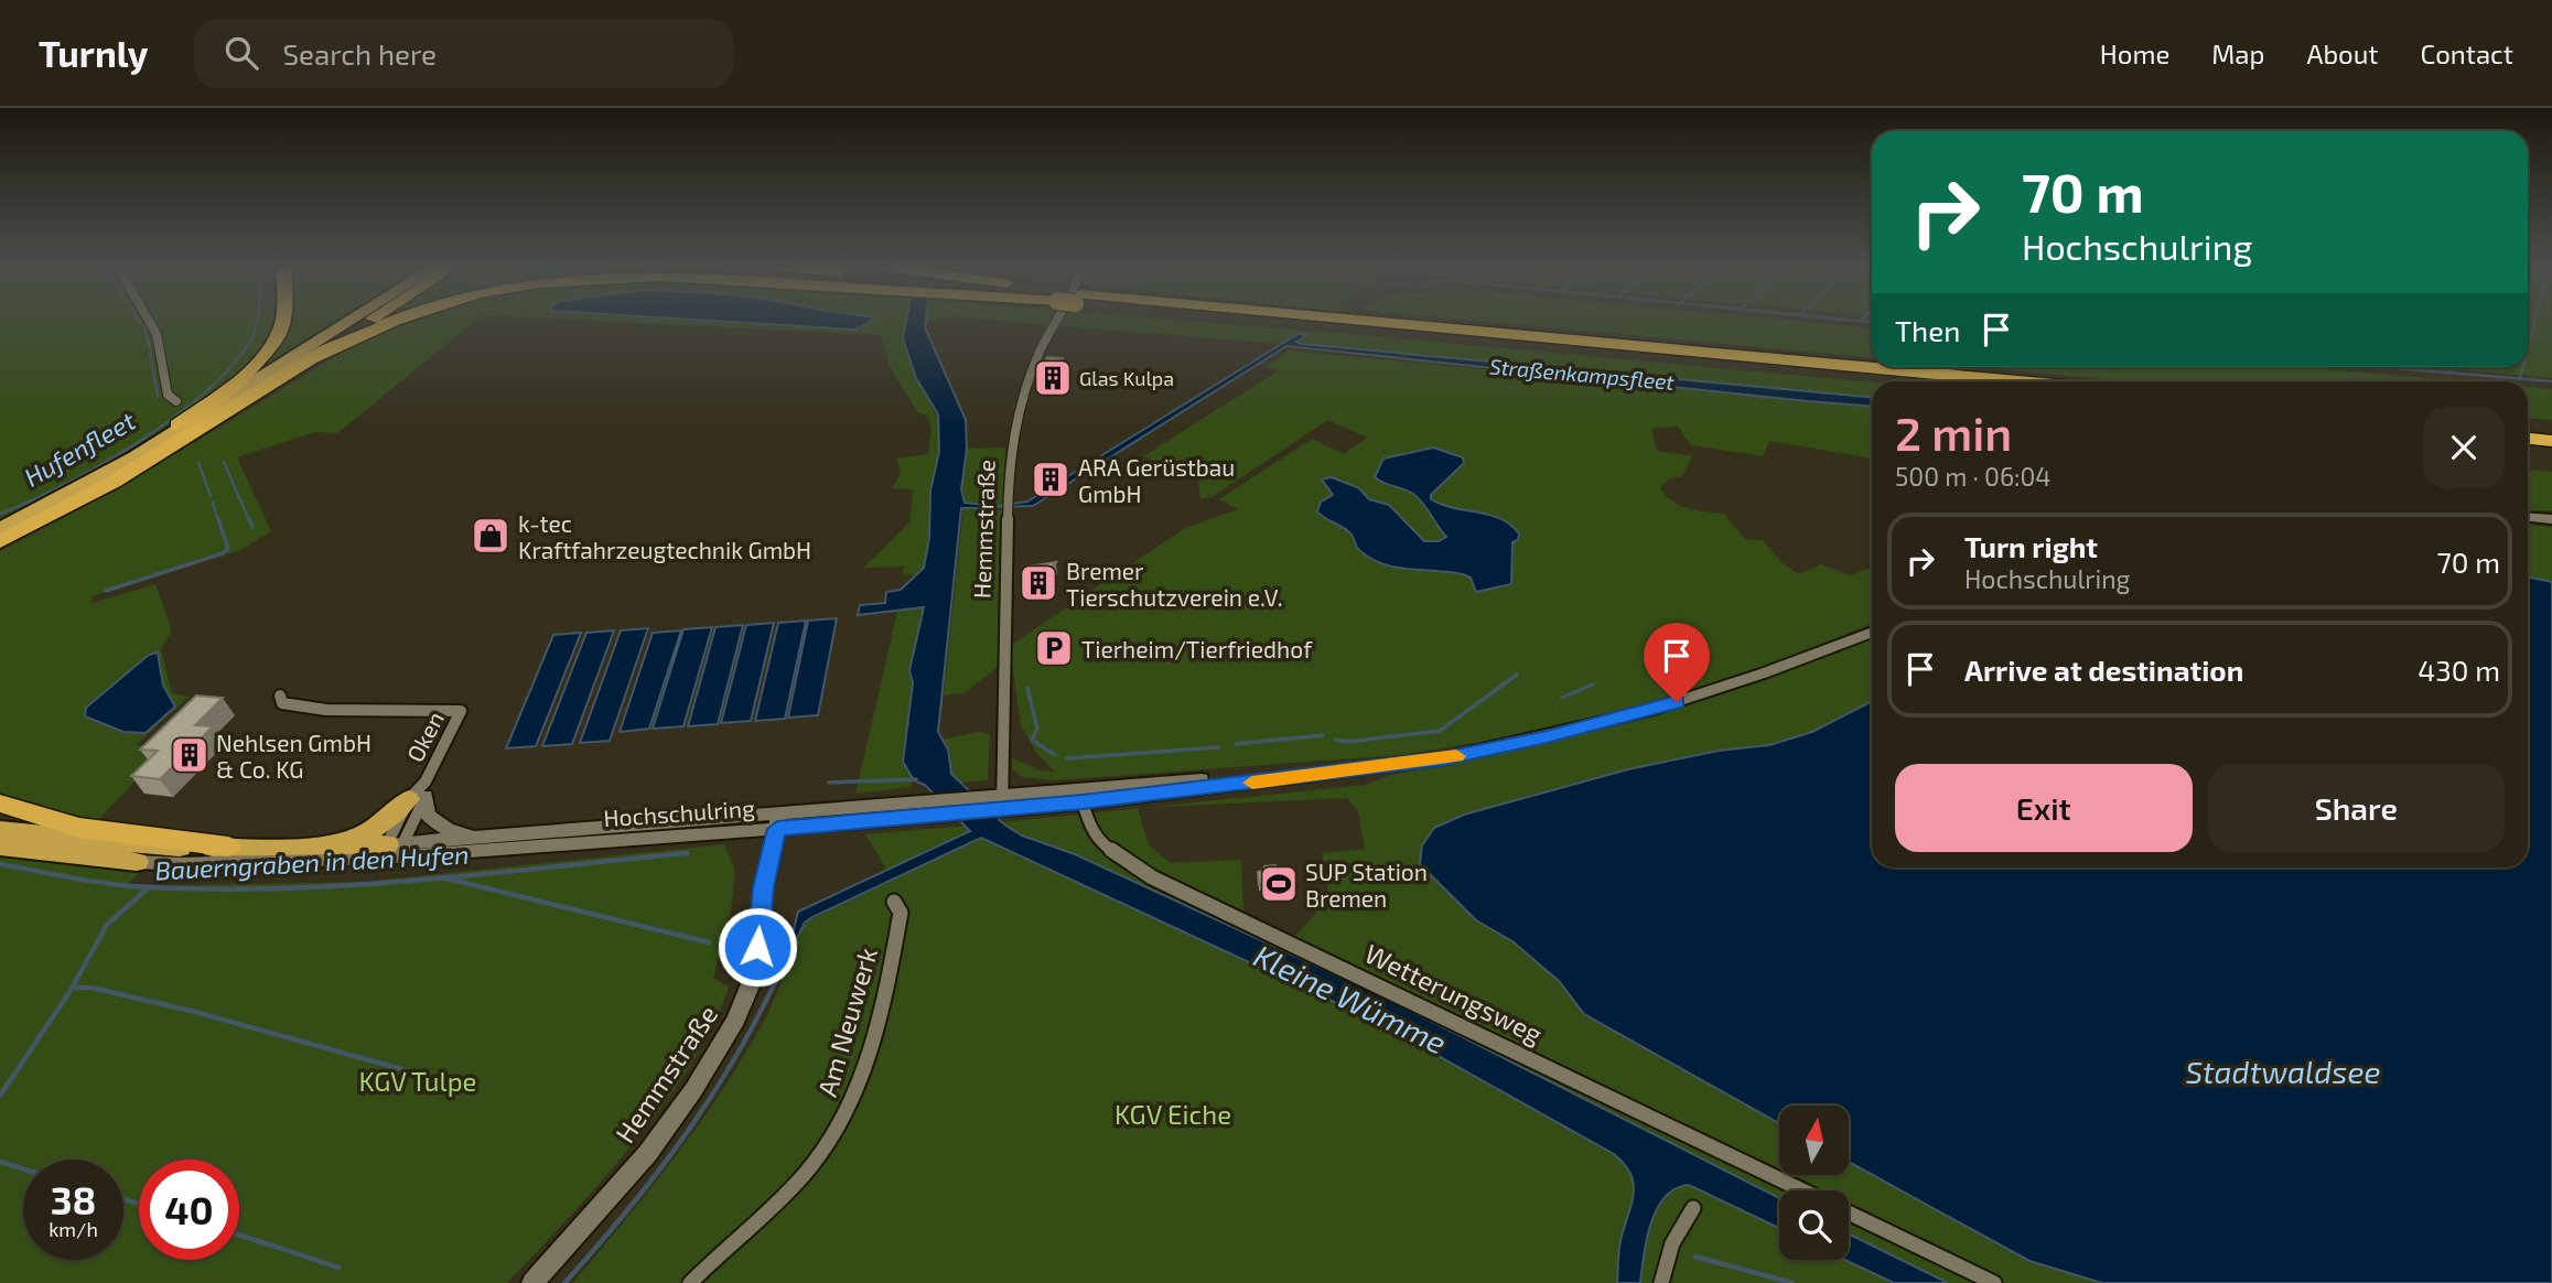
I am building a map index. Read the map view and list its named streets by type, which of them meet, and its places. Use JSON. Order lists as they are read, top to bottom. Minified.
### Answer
{"streets":{"street":["Hemmstraße","Oken","Hochschulring","Wetterungsweg","Am Neuwerk"]},"crossings":[["Hemmstraße","Hochschulring"],["Oken","Hochschulring"],["Hochschulring","Wetterungsweg"]],"water":["Straßenkampsfleet","Hufenfleet","Bauerngraben in den Hufen","Kleine Wümme","Stadtwaldsee"],"parks":["KGV Tulpe","KGV Eiche"],"places":{"building":["Glas Kulpa","ARA Gerüstbau GmbH","Bremer Tierschutzverein e.V.","Nehlsen GmbH & Co. KG"],"shop":["k-tec Kraftfahrzeugtechnik GmbH"],"parking":["Tierheim/Tierfriedhof"],"sports":["SUP Station Bremen"]},"north":"top","page":{"header":"Turnly","search":"Search here","nav":["Home","Map","About","Contact"],"turn":["70 m","Hochschulring"],"then":"Then","heading":["2 min","500 m · 06:04"],"list":[{"name":"Turn right","note":"Hochschulring","value":"70 m"},{"name":"Arrive at destination","value":"430 m"}],"buttons":["Exit","Share"],"speed":"38 km/h","limit":"40"}}
